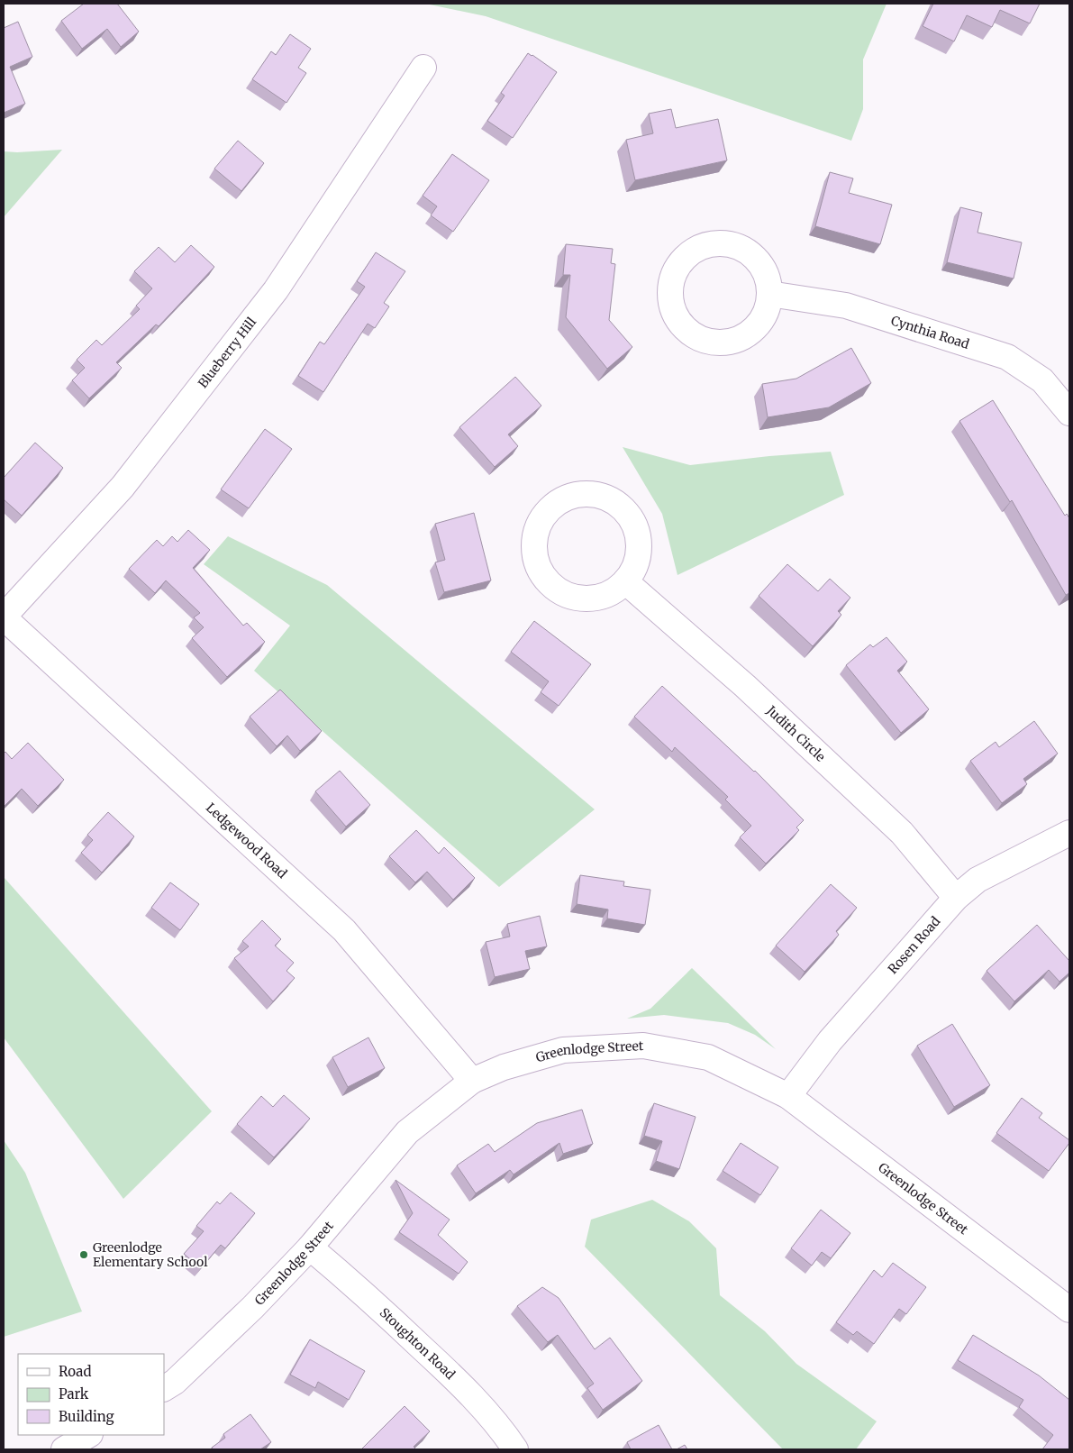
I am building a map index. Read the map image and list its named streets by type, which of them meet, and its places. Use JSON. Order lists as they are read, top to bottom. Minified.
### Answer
{"streets":{"street":["Cynthia Road","Blueberry Hill","Judith Circle","Ledgewood Road","Rosen Road","Greenlodge Street","Stoughton Road"]},"crossings":[["Blueberry Hill","Ledgewood Road"],["Judith Circle","Rosen Road"],["Ledgewood Road","Greenlodge Street"],["Rosen Road","Greenlodge Street"],["Greenlodge Street","Stoughton Road"]],"places":["Greenlodge Elementary School"],"legend":["Road","Park","Building"]}
